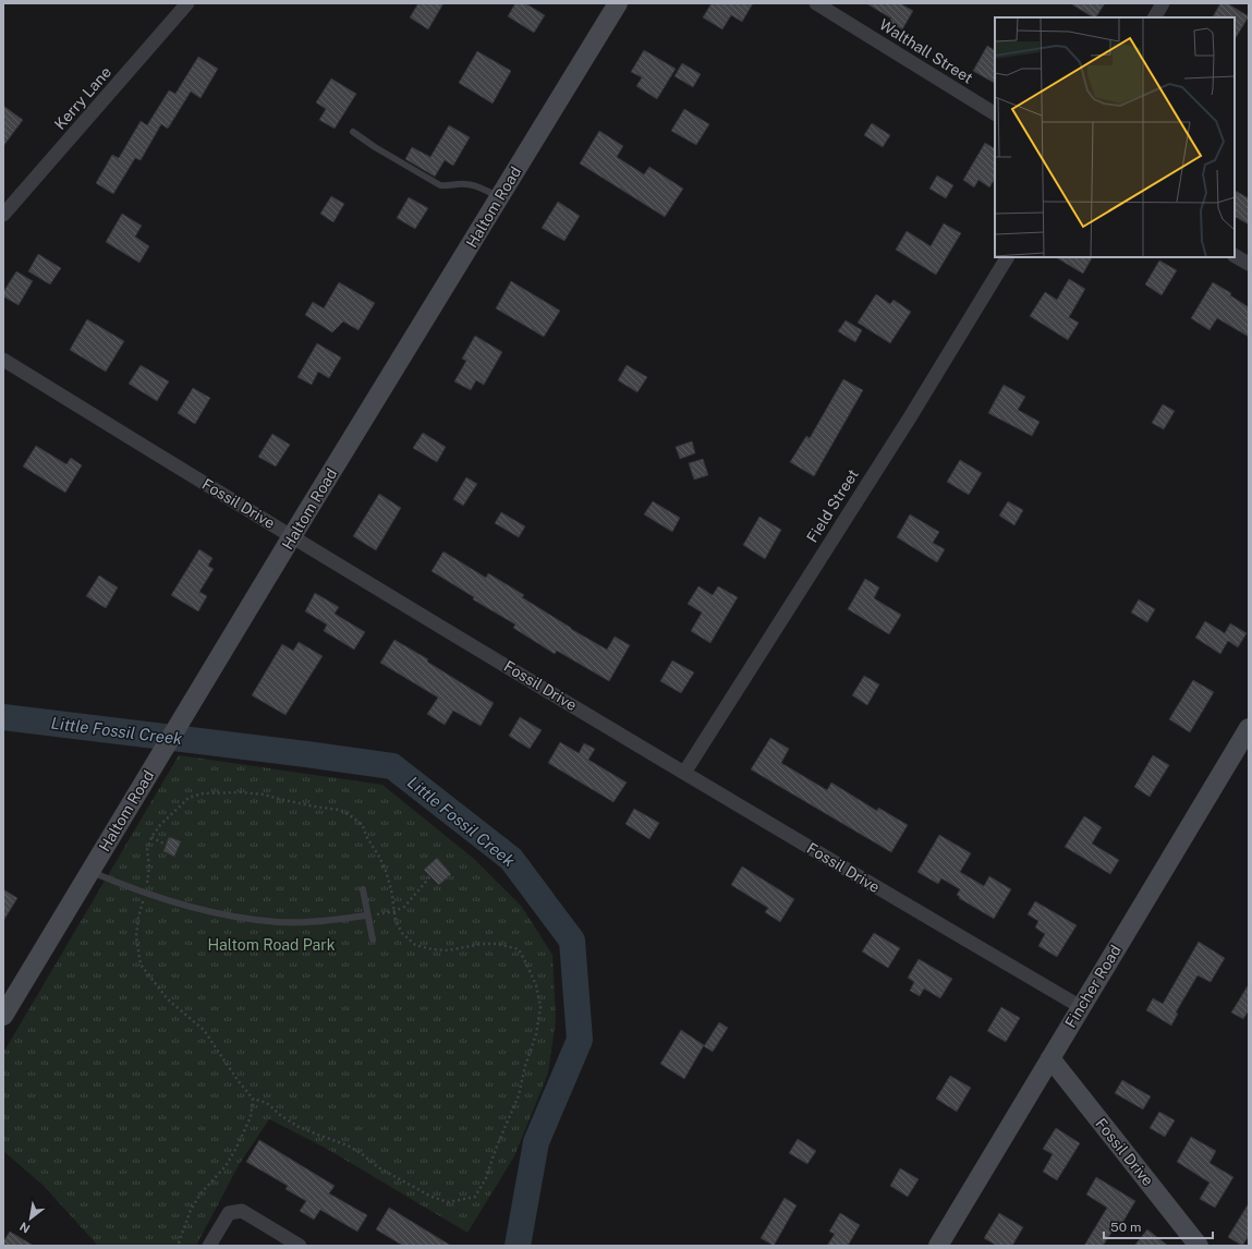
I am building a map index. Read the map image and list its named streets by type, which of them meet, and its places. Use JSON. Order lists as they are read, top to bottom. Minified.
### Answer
{"streets":{"main road":["Haltom Road","Fossil Drive","Fincher Road"],"street":["Walthall Street","Kerry Lane","Field Street"]},"crossings":[["Haltom Road","Fossil Drive"],["Fossil Drive","Field Street"],["Fossil Drive","Fincher Road"]],"water":["Little Fossil Creek"],"parks":["Haltom Road Park"],"scale_bar":"50 m","north":"bottom left"}
